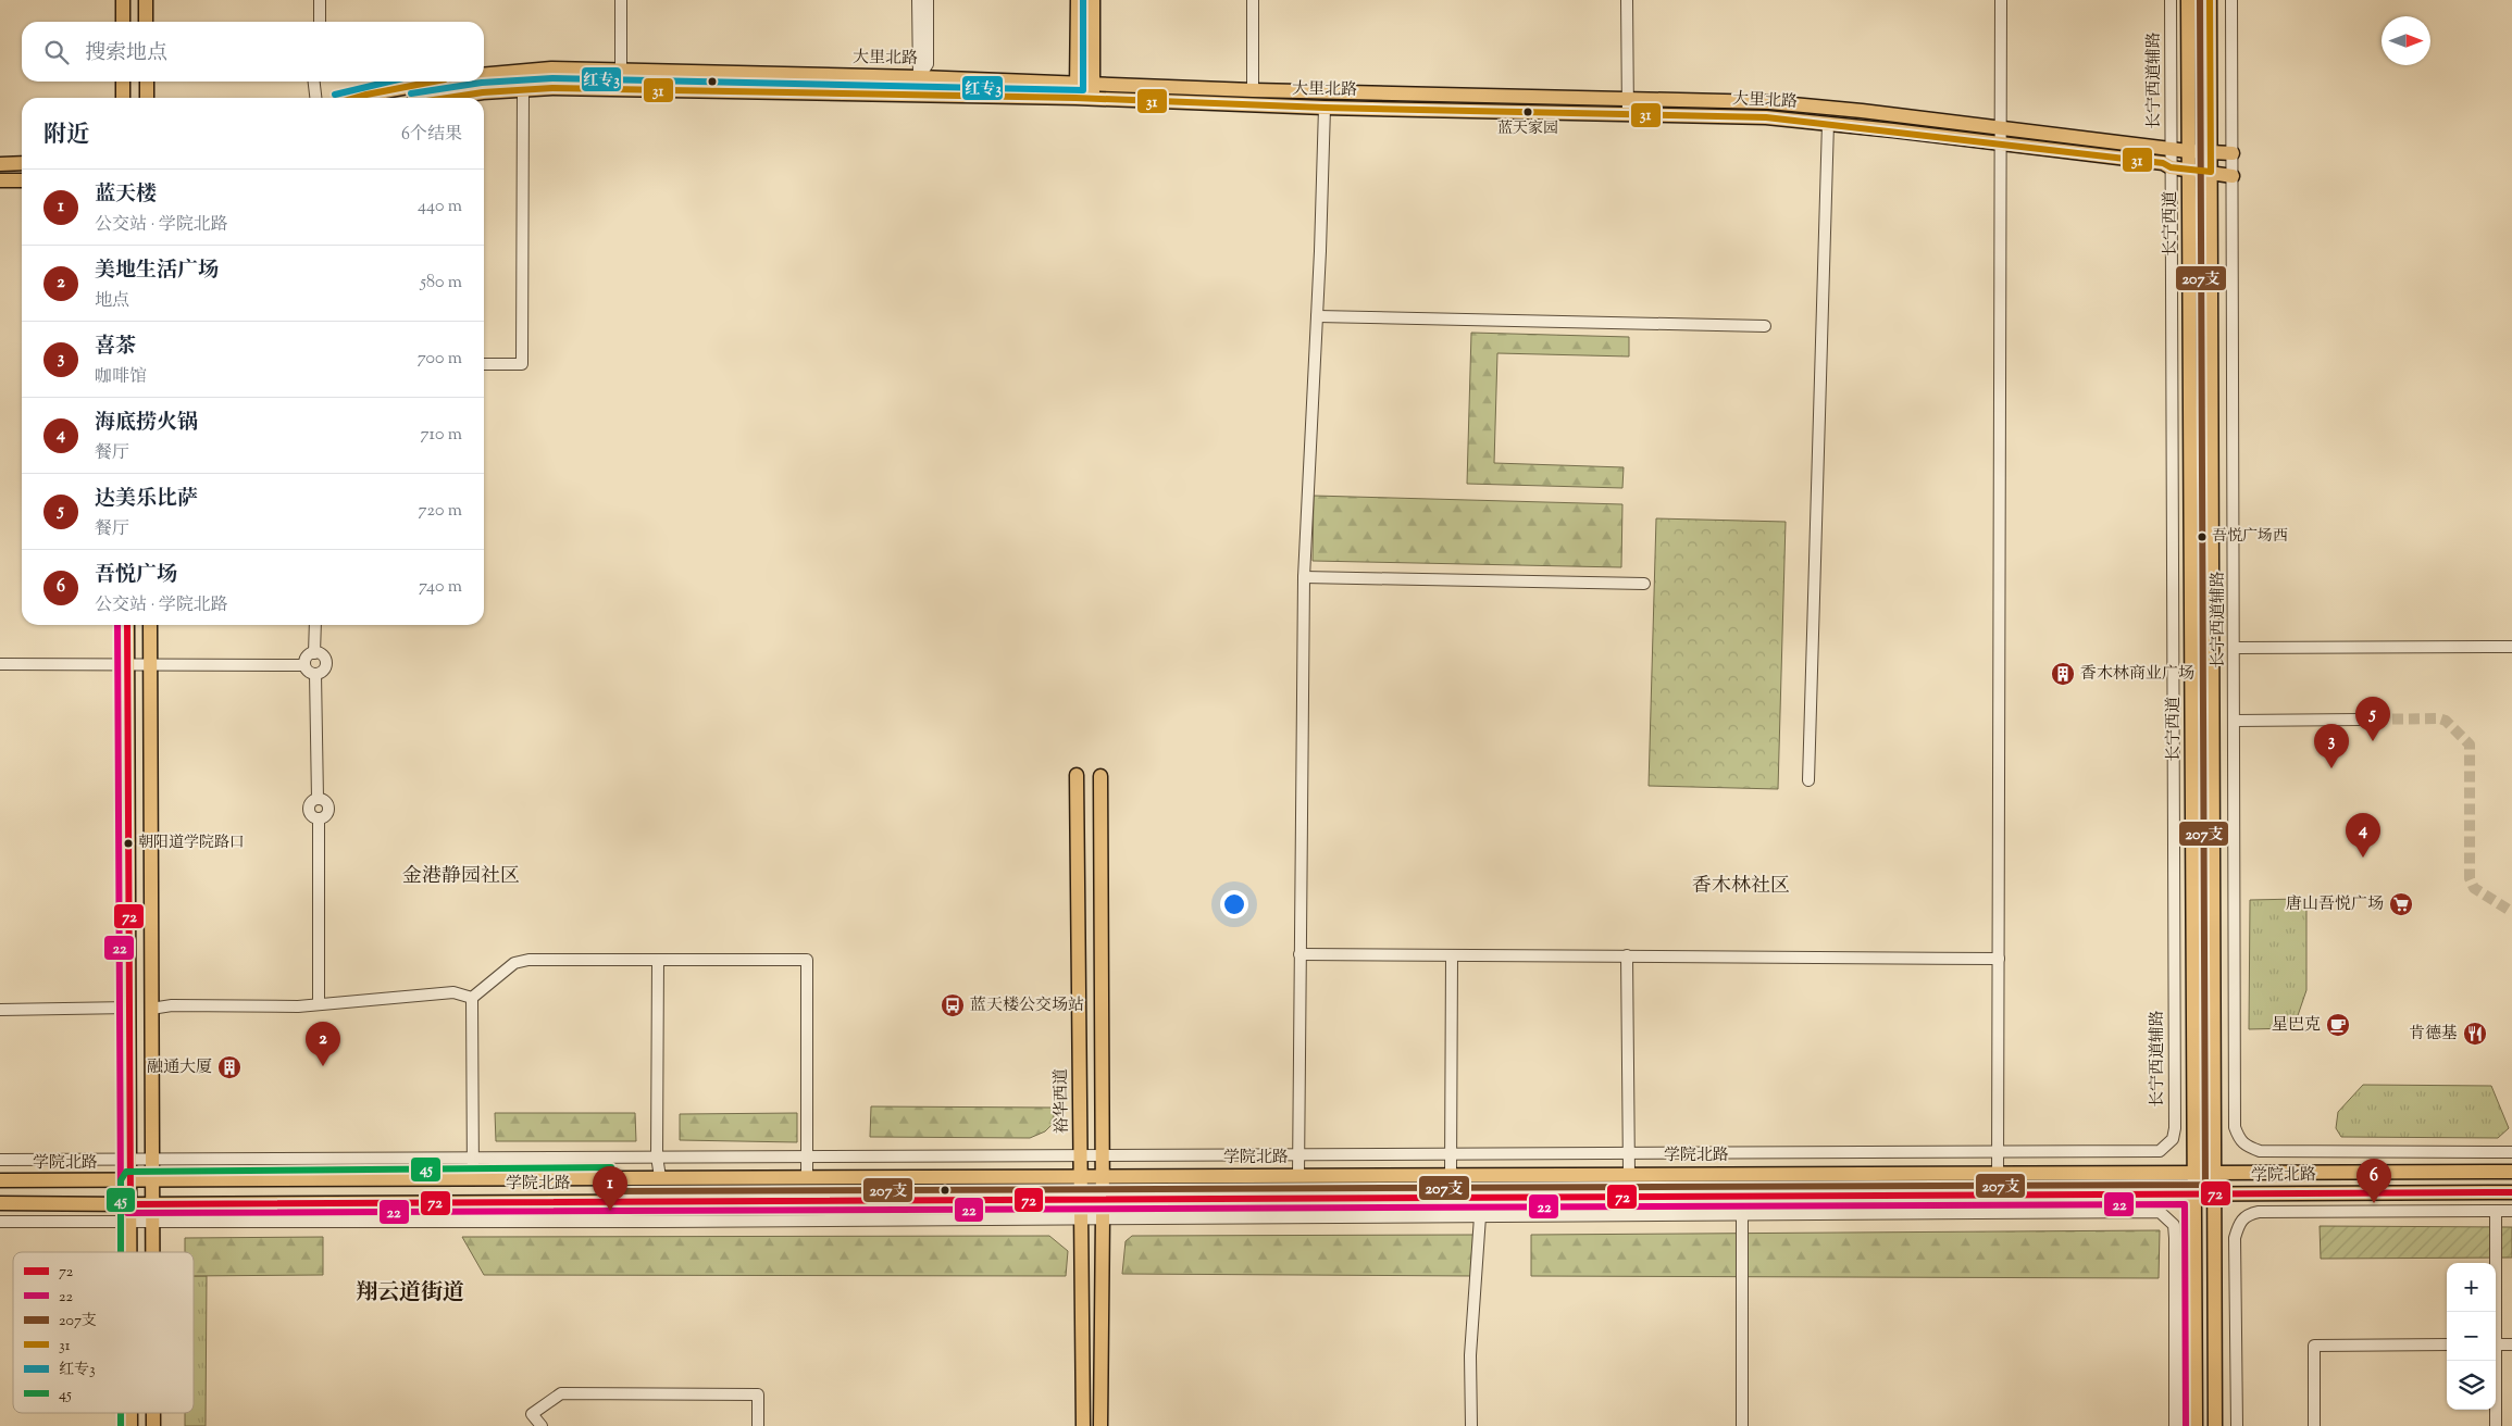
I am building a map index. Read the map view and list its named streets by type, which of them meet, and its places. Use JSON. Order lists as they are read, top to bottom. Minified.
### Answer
{"streets":{"main road":["大里北路","长宁西道","裕华西道","学院北路"],"street":["长宁西道辅路"]},"crossings":[["大里北路","长宁西道辅路"],["大里北路","长宁西道"],["长宁西道","学院北路"],["裕华西道","学院北路"]],"districts":["金港静园社区","香木林社区","翔云道街道"],"places":{"other":["蓝天家园","吾悦广场西","朝阳道学院路口"],"building":["香木林商业广场","融通大厦"],"supermarket":["唐山吾悦广场"],"bus stop":["蓝天楼公交场站"],"cafe":["星巴克"],"restaurant":["肯德基"]},"lines":["transit line 207支","transit line 31","transit line 红专3","transit line 72","transit line 22","transit line 45"],"legend":["72","22","207支","31","红专3","45"],"north":"right","page":{"search":"搜索地点","heading":["附近","6个结果"],"list":[{"mark":"1","name":"蓝天楼","note":"公交站 · 学院北路","value":"440 m"},{"mark":"2","name":"美地生活广场","note":"地点","value":"580 m"},{"mark":"3","name":"喜茶","note":"咖啡馆","value":"700 m"},{"mark":"4","name":"海底捞火锅","note":"餐厅","value":"710 m"},{"mark":"5","name":"达美乐比萨","note":"餐厅","value":"720 m"},{"mark":"6","name":"吾悦广场","note":"公交站 · 学院北路","value":"740 m"}],"pins":["5","3","4","2","6","1"],"map_buttons":["+","−"]}}
